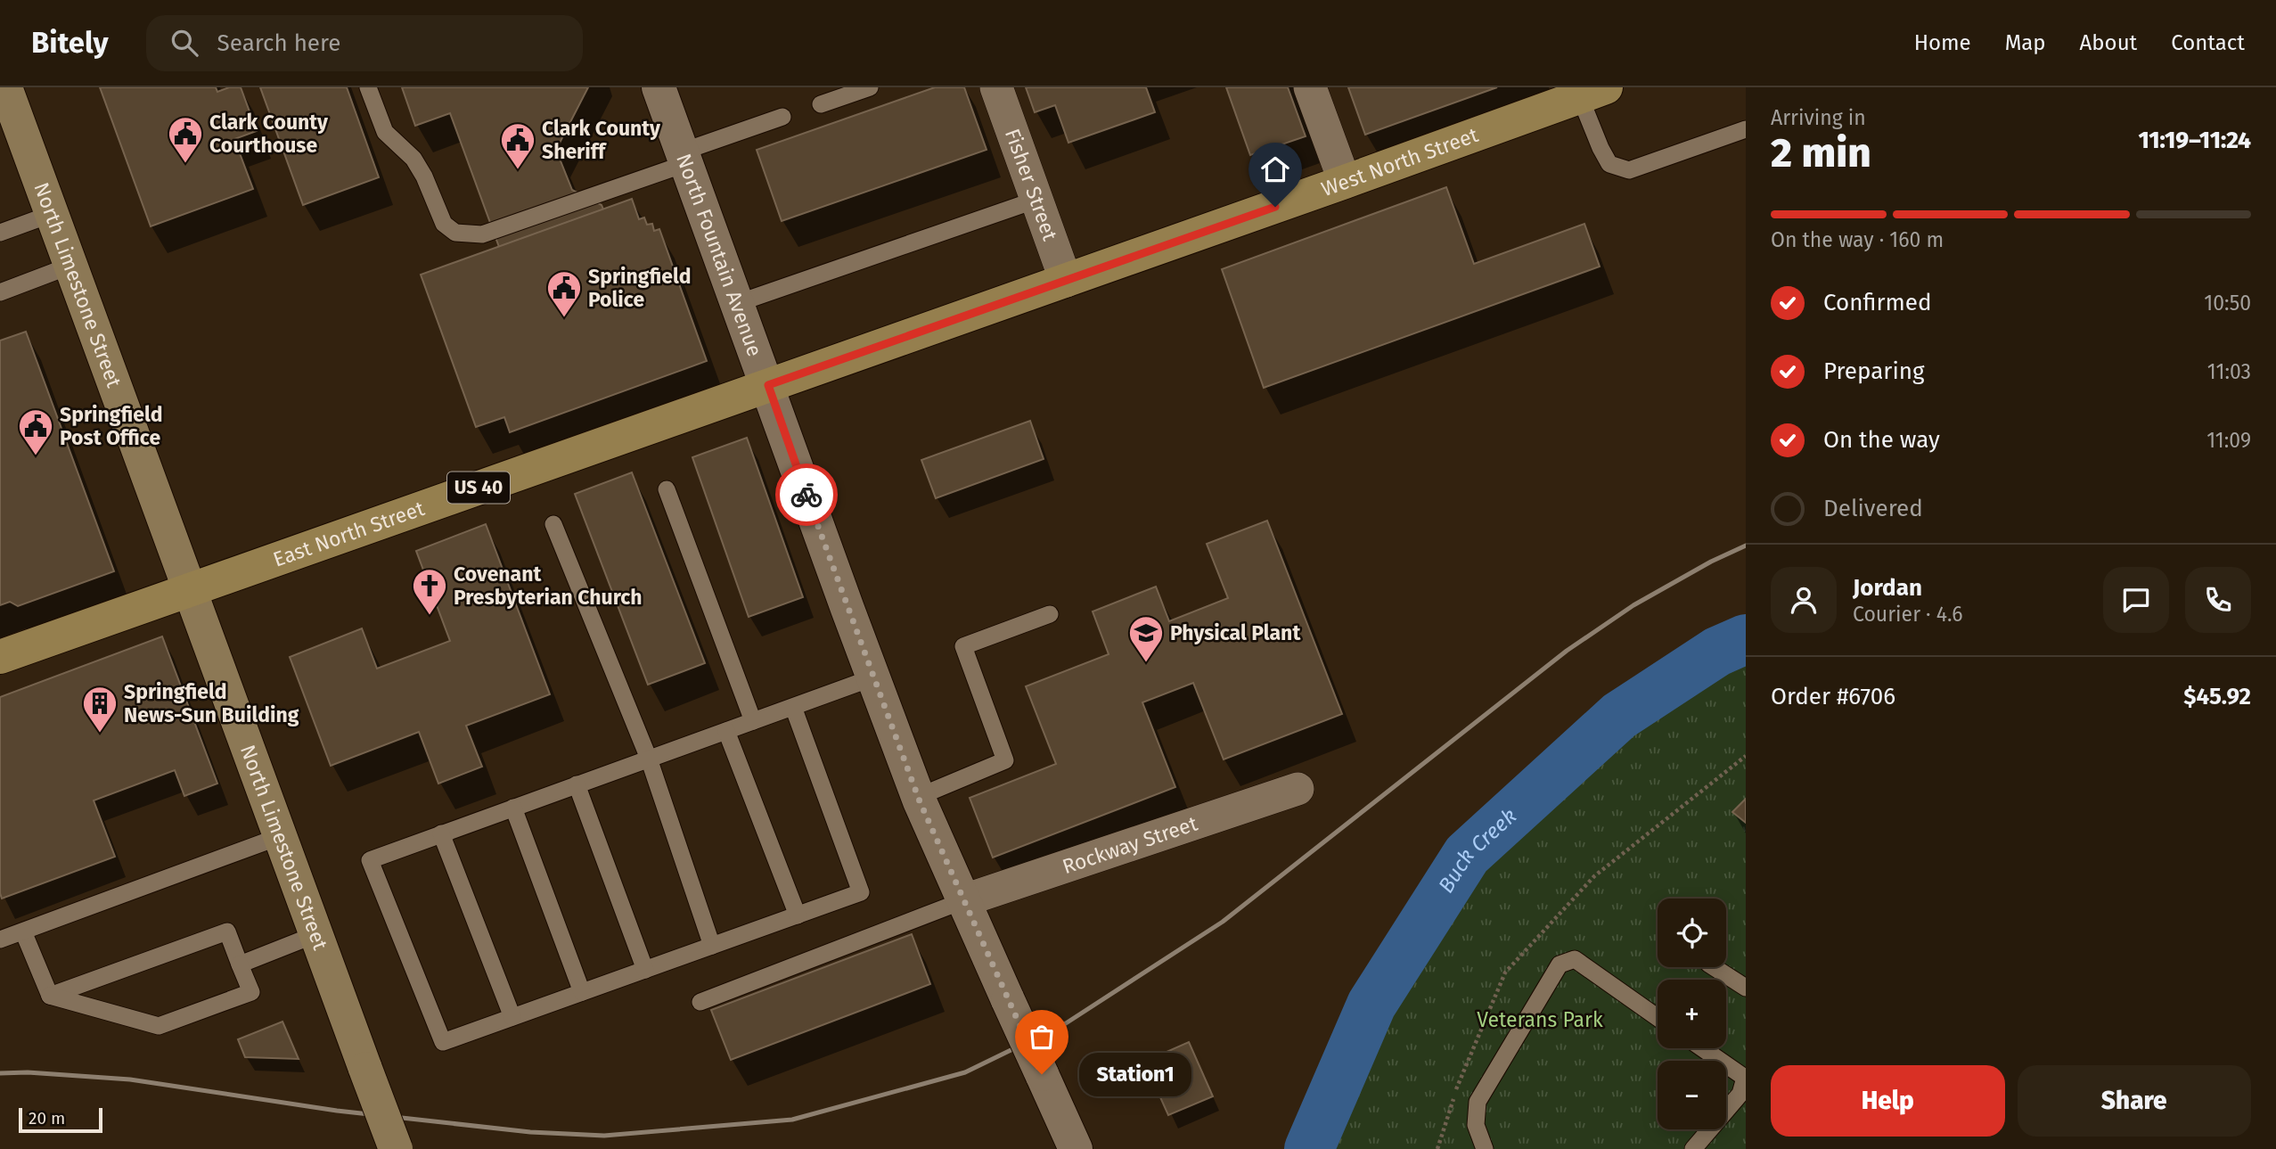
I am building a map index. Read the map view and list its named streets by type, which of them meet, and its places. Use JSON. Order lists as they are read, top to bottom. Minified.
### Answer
{"streets":{"main road":["West North Street","North Limestone Street","US 40","East North Street"],"street":["Fisher Street","North Fountain Avenue","Rockway Street"]},"crossings":[["West North Street","Fisher Street"],["West North Street","North Fountain Avenue"],["West North Street","East North Street"],["North Fountain Avenue","East North Street"],["North Fountain Avenue","Rockway Street"],["North Limestone Street","East North Street"]],"water":["Buck Creek"],"parks":["Veterans Park"],"places":{"public building":["Clark County Courthouse","Clark County Sheriff","Springfield Police","Springfield Post Office"],"church":["Covenant Presbyterian Church"],"school or university":["Physical Plant"],"building":["Springfield News-Sun Building"],"other":["Station1"]},"scale_bar":"20 m","page":{"header":"Bitely","search":"Search here","nav":["Home","Map","About","Contact"],"heading":["2 min","Arriving in","11:19–11:24"],"panel":["Jordan","Courier · 4.6","Order #6706","$45.92"],"bar":"On the way · 160 m","list":[["Confirmed","10:50"],["Preparing","11:03"],["On the way","11:09"],"Delivered"],"map_buttons":["+","−"],"bubble":"Station1","buttons":["Help","Share"],"scale":"20 m"}}
